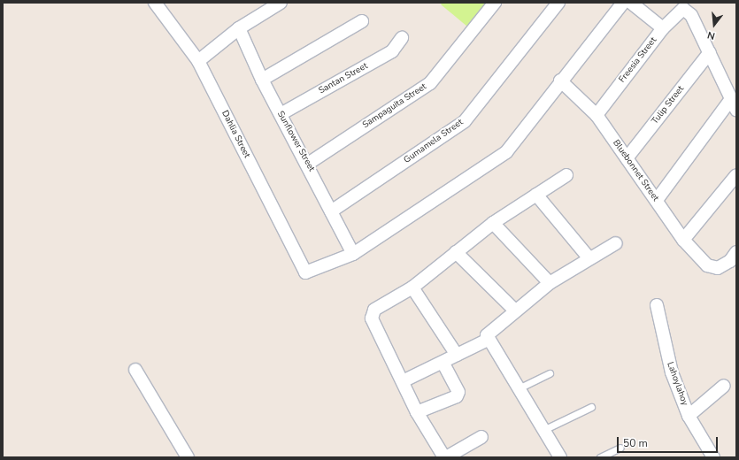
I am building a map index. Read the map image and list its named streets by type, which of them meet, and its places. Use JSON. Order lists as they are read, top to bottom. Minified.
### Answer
{"streets":{"street":["Freesia Street","Santan Street","Tulip Street","Sampaguita Street","Dahlia Street","Sunflower Street","Gumamela Street","Bluebonnet Street","Lahoylahoy"]},"crossings":[["Freesia Street","Tulip Street"],["Freesia Street","Bluebonnet Street"],["Santan Street","Sunflower Street"],["Tulip Street","Bluebonnet Street"],["Sampaguita Street","Sunflower Street"],["Dahlia Street","Sunflower Street"],["Sunflower Street","Gumamela Street"]],"scale_bar":"50 m","north":"bottom"}
